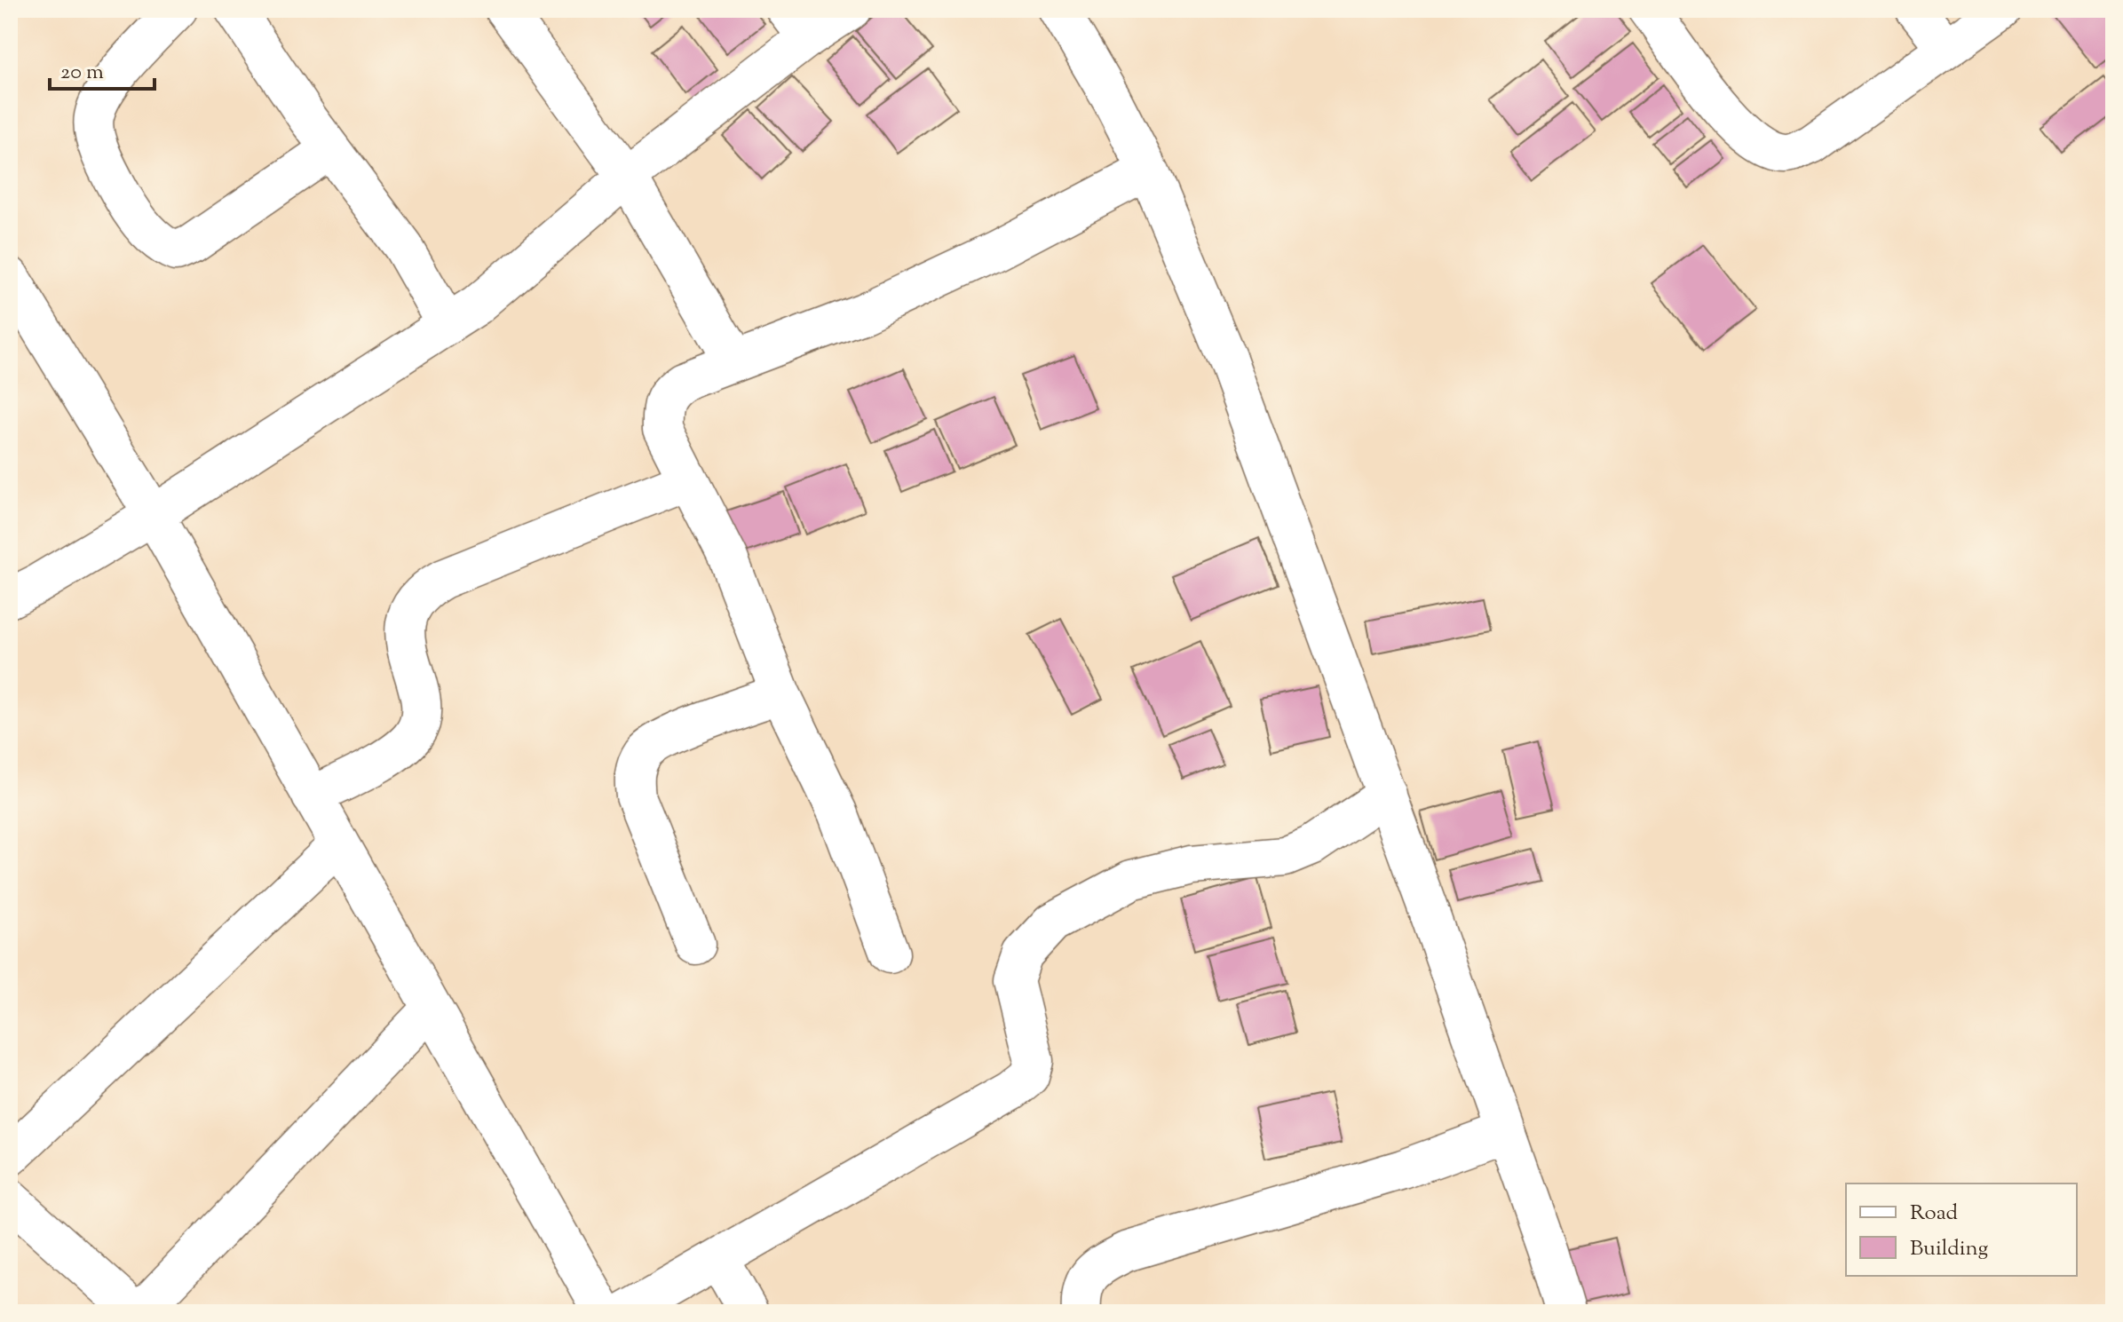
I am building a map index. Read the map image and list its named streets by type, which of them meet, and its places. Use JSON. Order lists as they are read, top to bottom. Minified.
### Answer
{"legend":["Road","Building"],"scale_bar":"20 m"}
